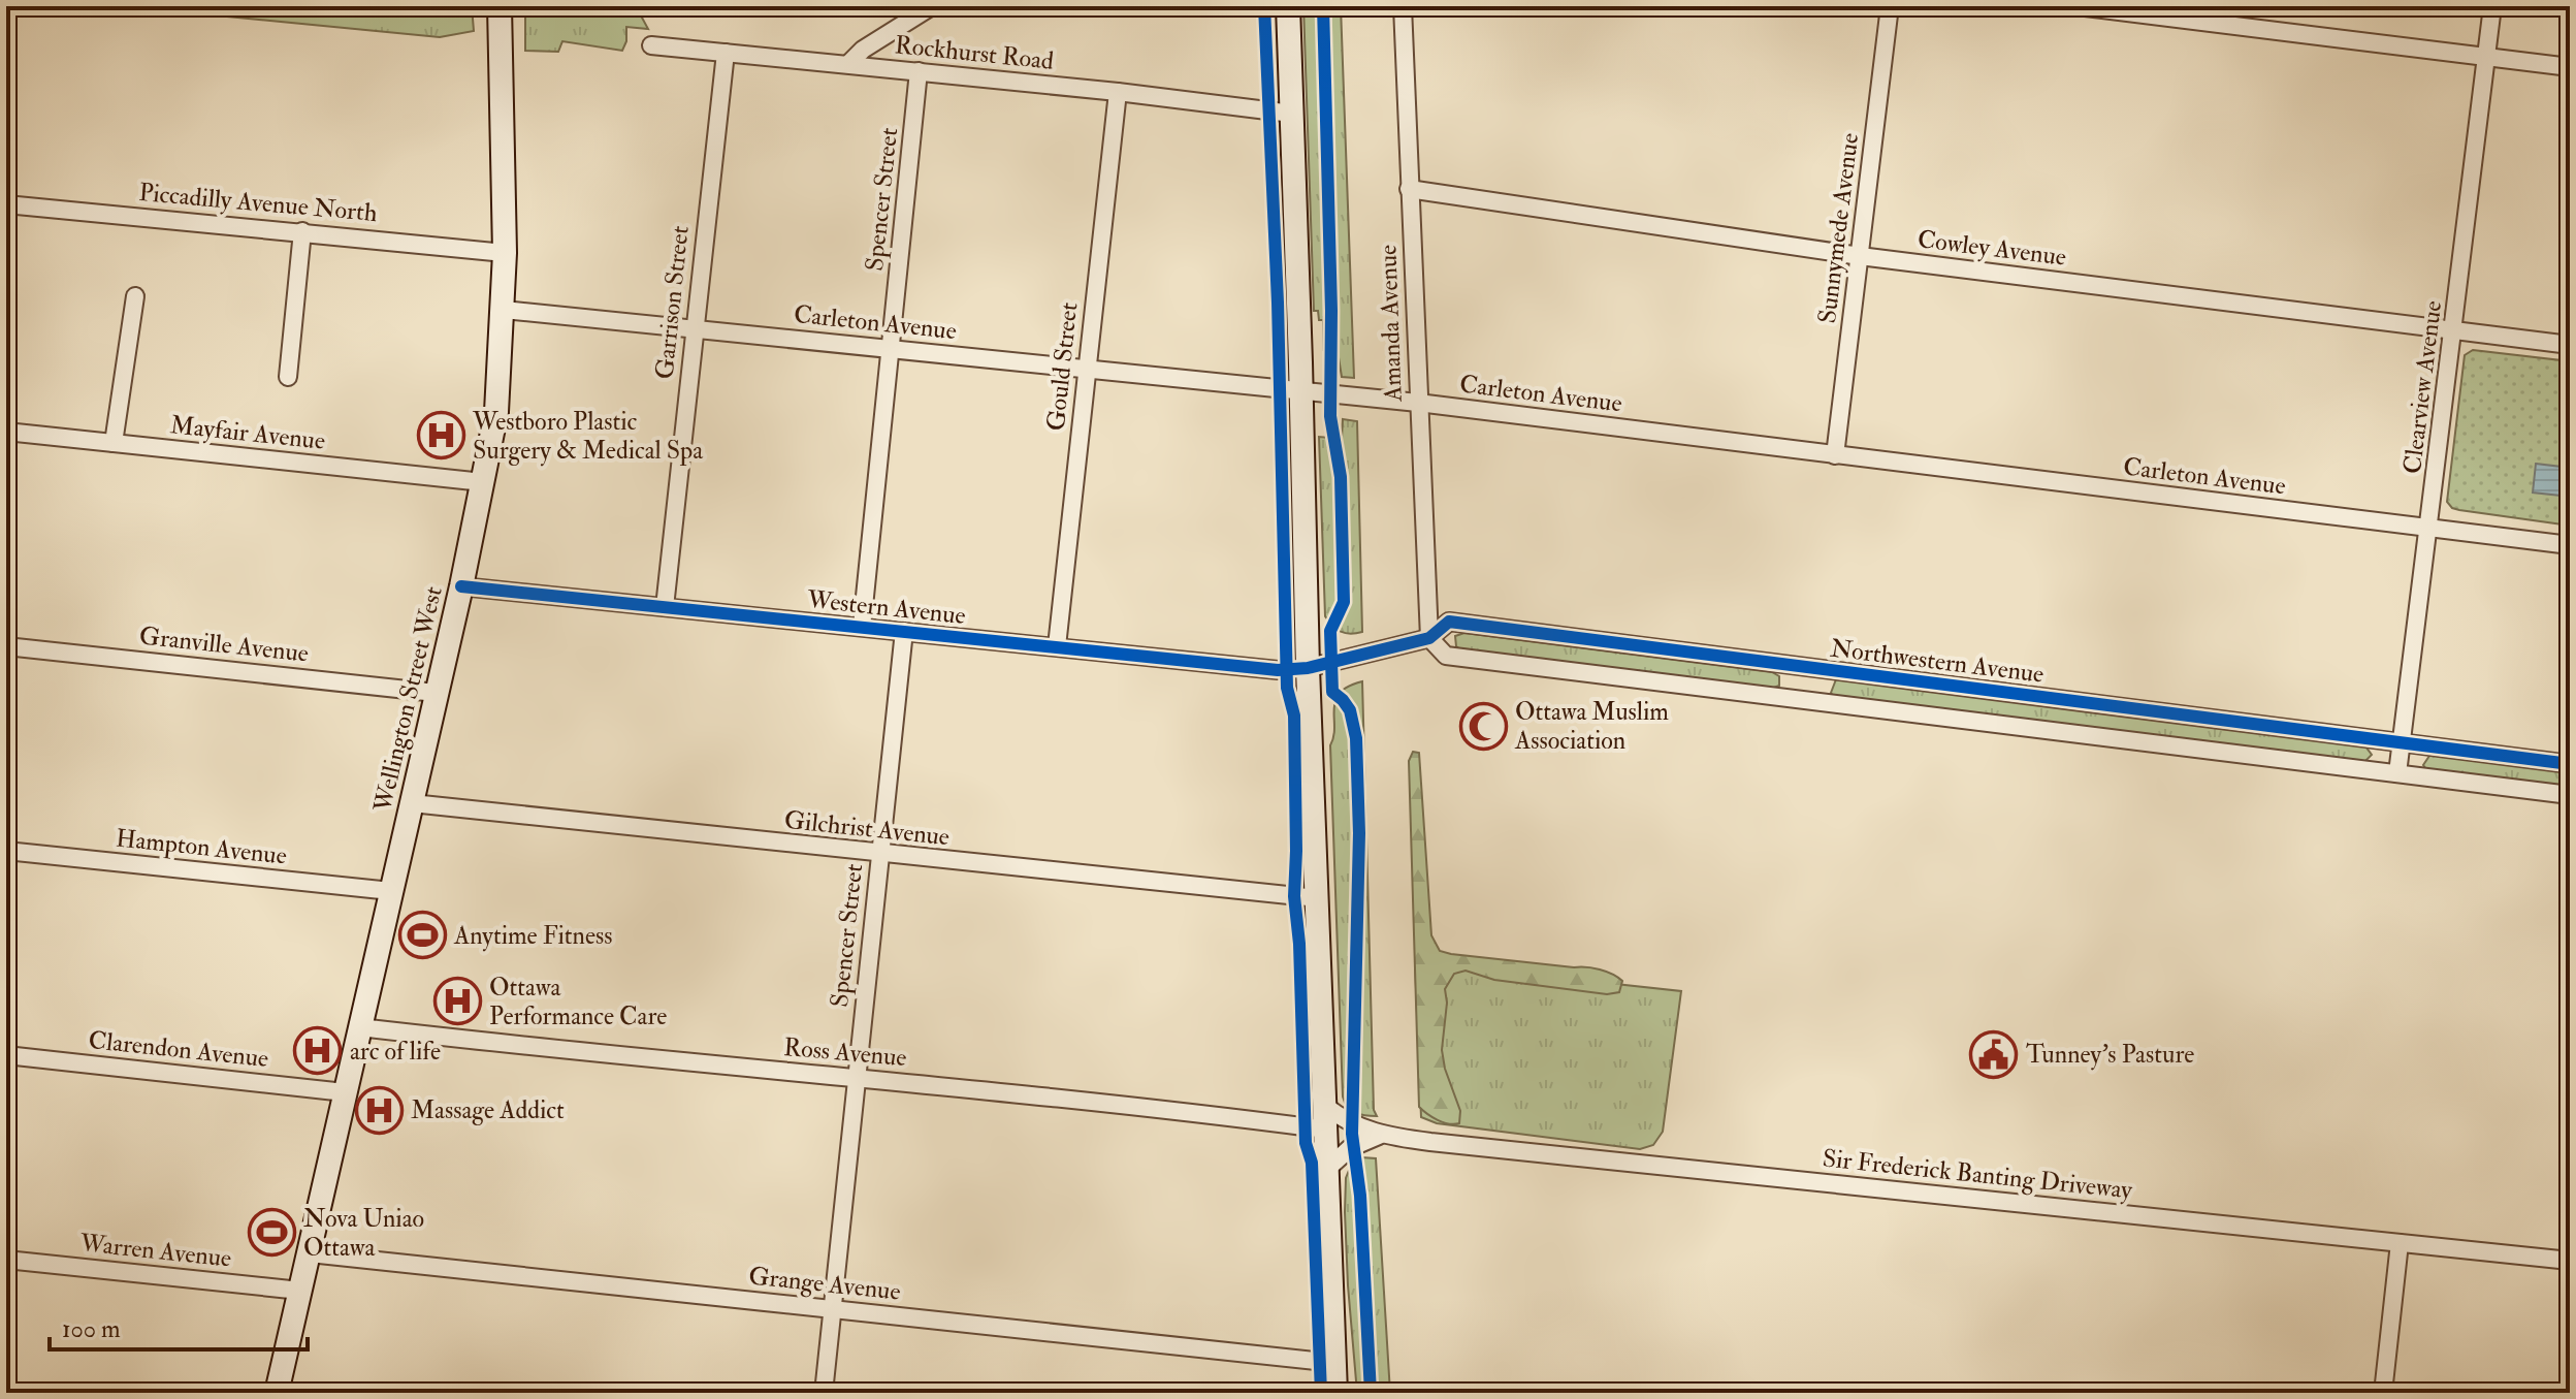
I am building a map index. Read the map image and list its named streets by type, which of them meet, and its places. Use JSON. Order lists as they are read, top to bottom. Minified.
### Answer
{"streets":{"main road":["Wellington Street West"],"street":["Rockhurst Road","Spencer Street","Piccadilly Avenue North","Sunnymede Avenue","Cowley Avenue","Garrison Street","Carleton Avenue","Amanda Avenue","Gould Street","Clearview Avenue","Mayfair Avenue","Western Avenue","Granville Avenue","Northwestern Avenue","Gilchrist Avenue","Hampton Avenue","Clarendon Avenue","Ross Avenue","Sir Frederick Banting Driveway","Warren Avenue","Grange Avenue"]},"crossings":[["Rockhurst Road","Spencer Street"],["Rockhurst Road","Garrison Street"],["Rockhurst Road","Gould Street"],["Spencer Street","Carleton Avenue"],["Spencer Street","Western Avenue"],["Spencer Street","Gilchrist Avenue"],["Spencer Street","Ross Avenue"],["Spencer Street","Grange Avenue"],["Piccadilly Avenue North","Wellington Street West"],["Sunnymede Avenue","Cowley Avenue"],["Sunnymede Avenue","Carleton Avenue"],["Cowley Avenue","Amanda Avenue"],["Cowley Avenue","Clearview Avenue"],["Garrison Street","Carleton Avenue"],["Garrison Street","Western Avenue"],["Carleton Avenue","Amanda Avenue"],["Carleton Avenue","Gould Street"],["Carleton Avenue","Clearview Avenue"],["Carleton Avenue","Wellington Street West"],["Amanda Avenue","Northwestern Avenue"],["Gould Street","Western Avenue"],["Clearview Avenue","Northwestern Avenue"],["Mayfair Avenue","Wellington Street West"],["Western Avenue","Northwestern Avenue"],["Western Avenue","Wellington Street West"],["Granville Avenue","Wellington Street West"],["Wellington Street West","Gilchrist Avenue"],["Wellington Street West","Hampton Avenue"],["Wellington Street West","Clarendon Avenue"],["Wellington Street West","Ross Avenue"],["Wellington Street West","Warren Avenue"],["Wellington Street West","Grange Avenue"],["Ross Avenue","Sir Frederick Banting Driveway"]],"places":{"hospital":["Westboro Plastic Surgery & Medical Spa","Ottawa Performance Care","arc of life","Massage Addict"],"mosque":["Ottawa Muslim Association"],"sports":["Anytime Fitness","Nova Uniao Ottawa"],"public building":["Tunney's Pasture"]},"scale_bar":"100 m"}
